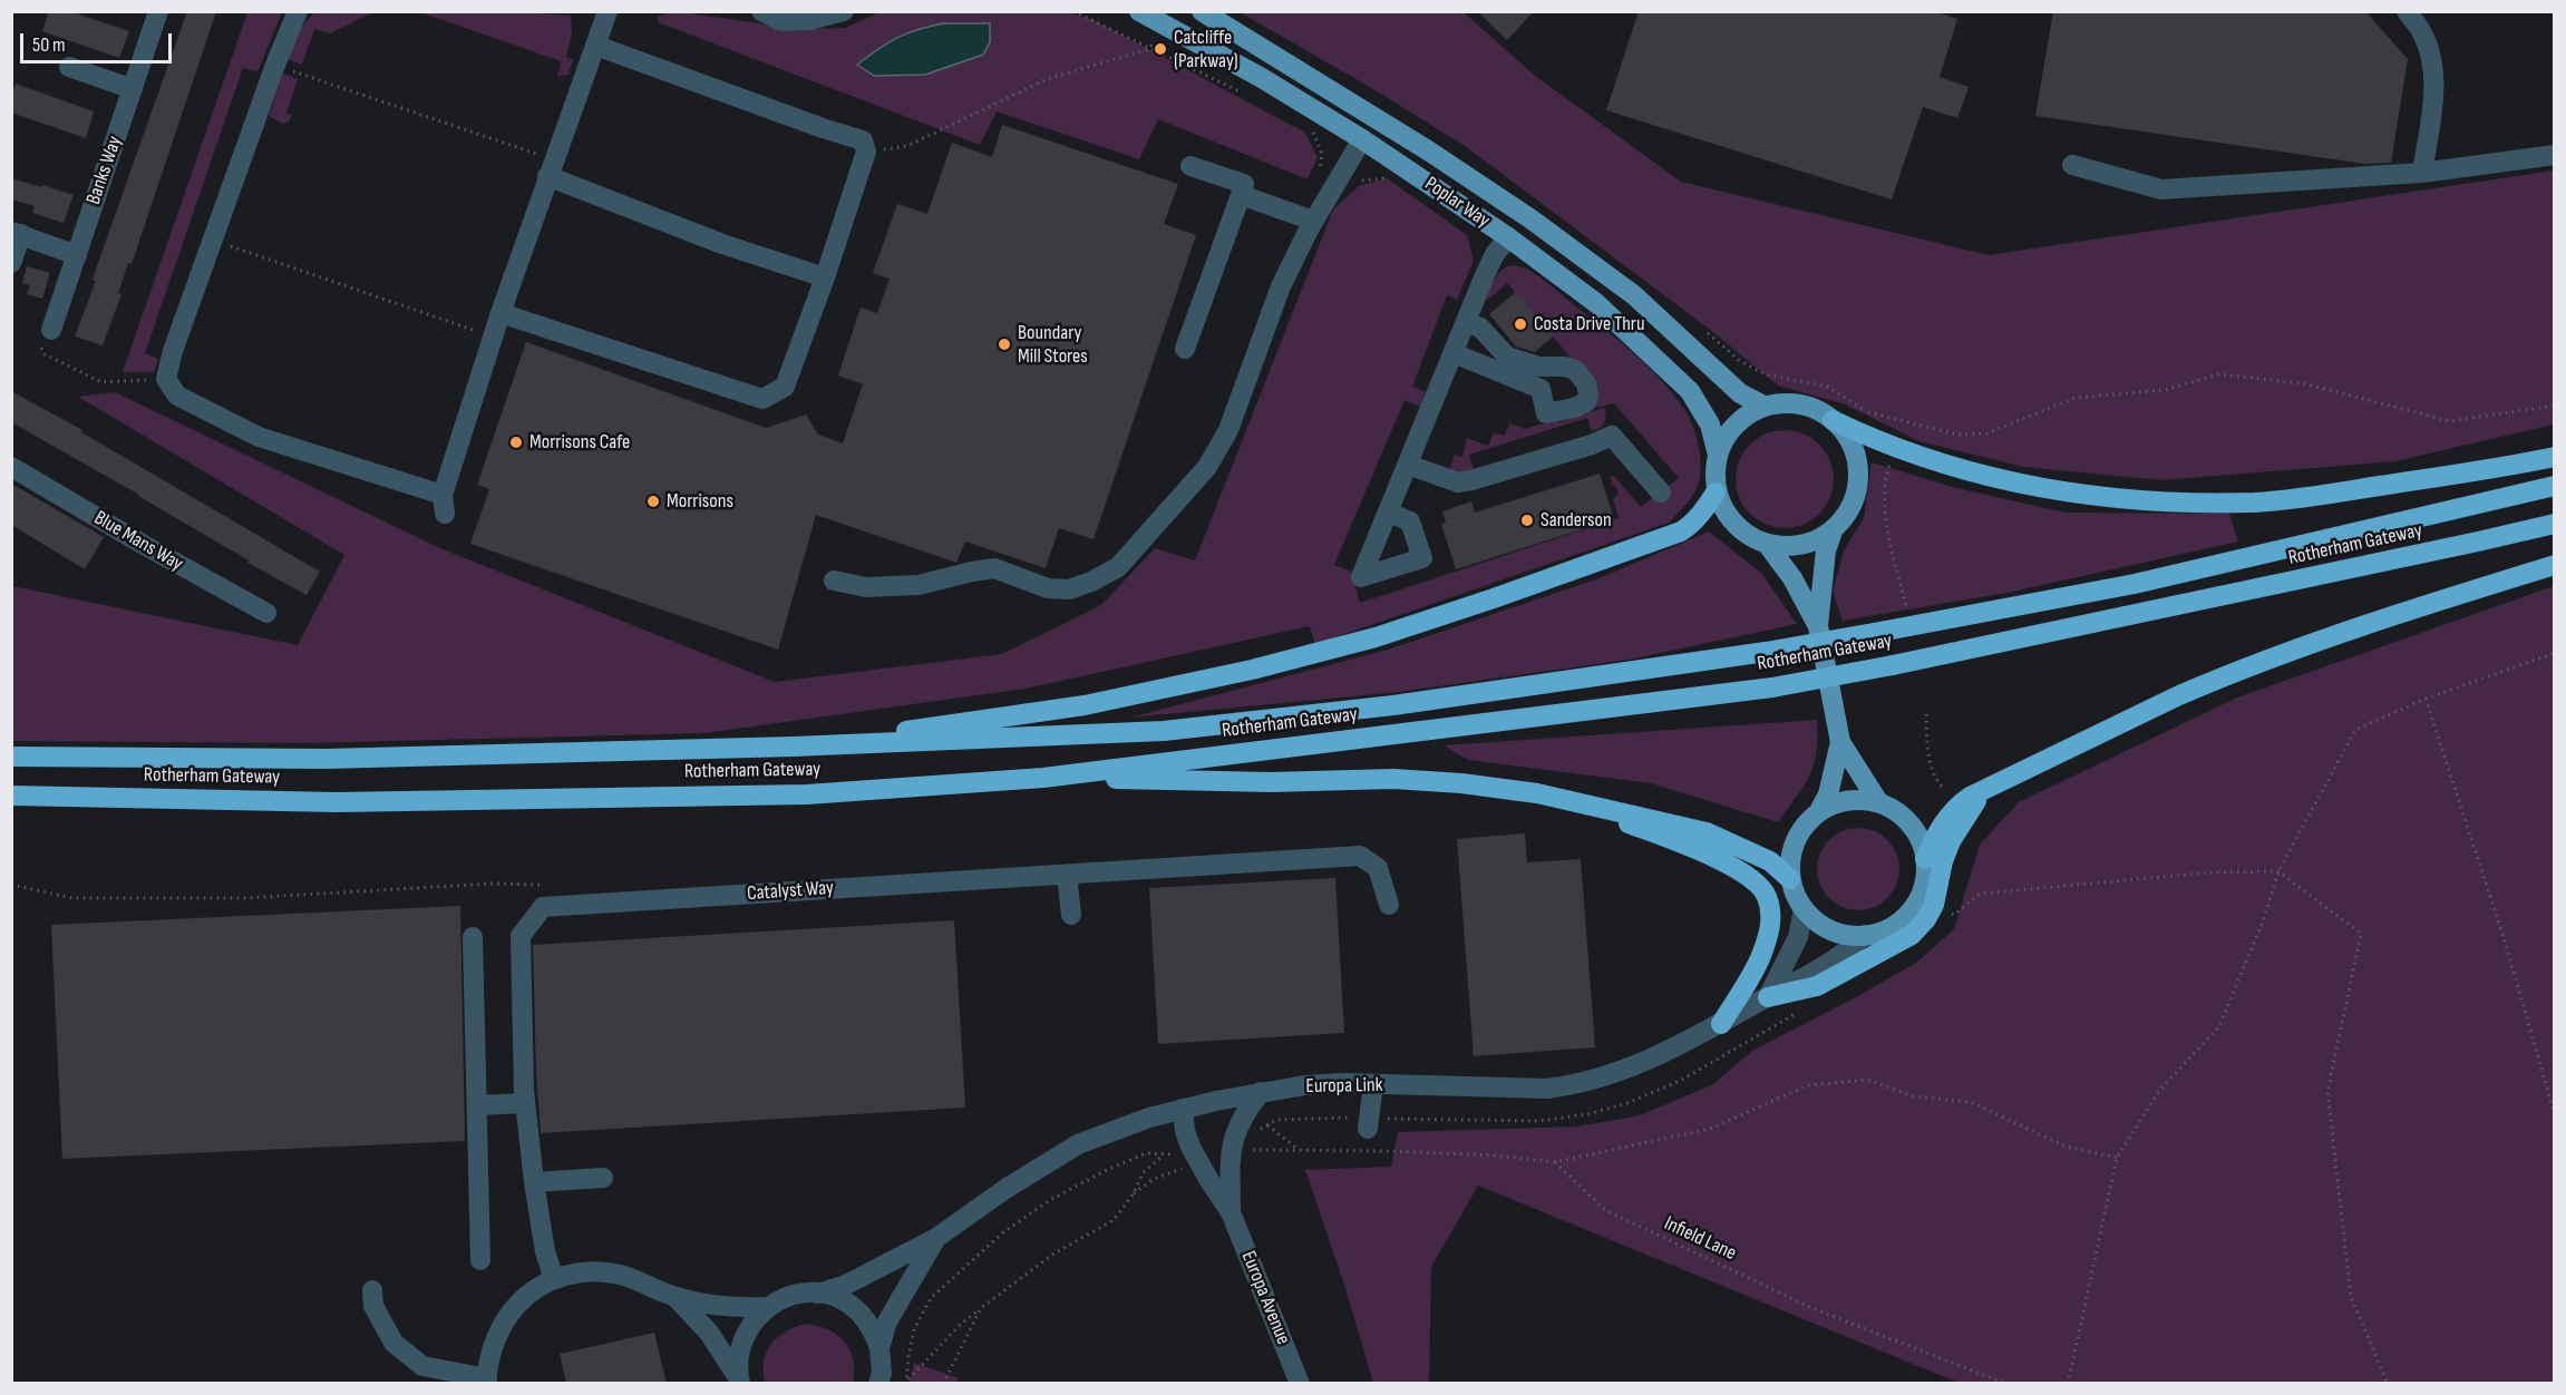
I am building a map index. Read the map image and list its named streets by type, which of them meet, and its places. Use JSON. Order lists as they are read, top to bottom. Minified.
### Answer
{"streets":{"highway":["Rotherham Gateway"],"main road":["Poplar Way"],"street":["Banks Way","Blue Mans Way","Catalyst Way","Europa Link","Europa Avenue"],"path":["Infield Lane"]},"crossings":[["Europa Link","Europa Avenue"]],"places":["Catcliffe (Parkway)","Costa Drive Thru","Boundary Mill Stores","Morrisons Cafe","Morrisons","Sanderson"],"scale_bar":"50 m"}
